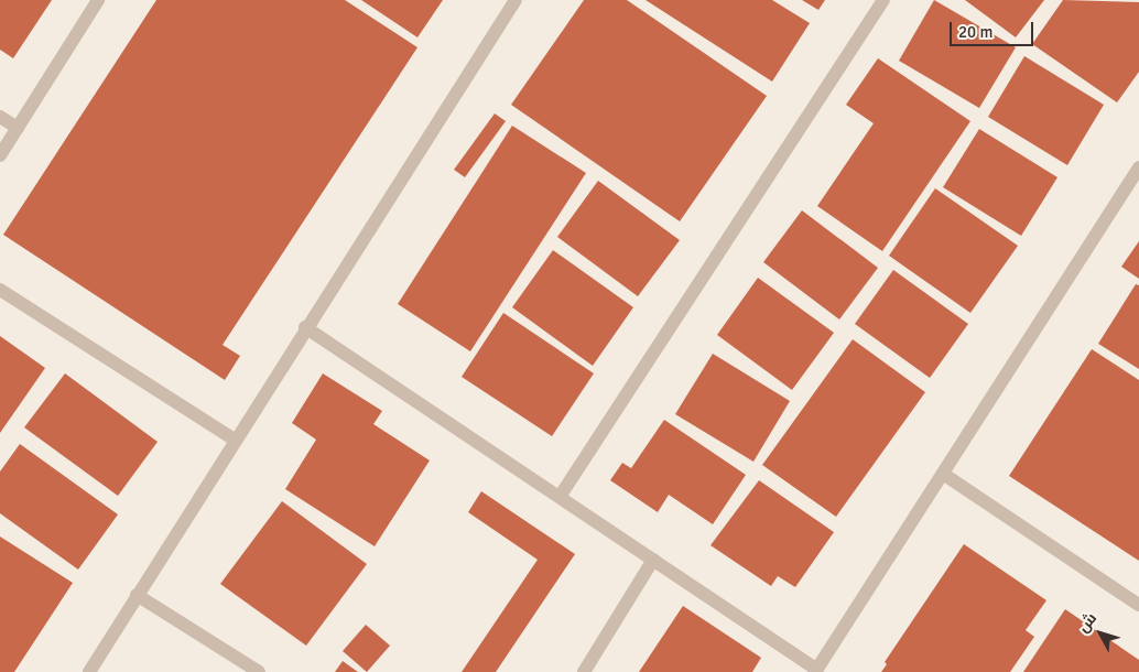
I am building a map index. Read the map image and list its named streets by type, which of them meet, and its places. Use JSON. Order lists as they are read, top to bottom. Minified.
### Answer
{"scale_bar":"20 m","north":"top left"}
